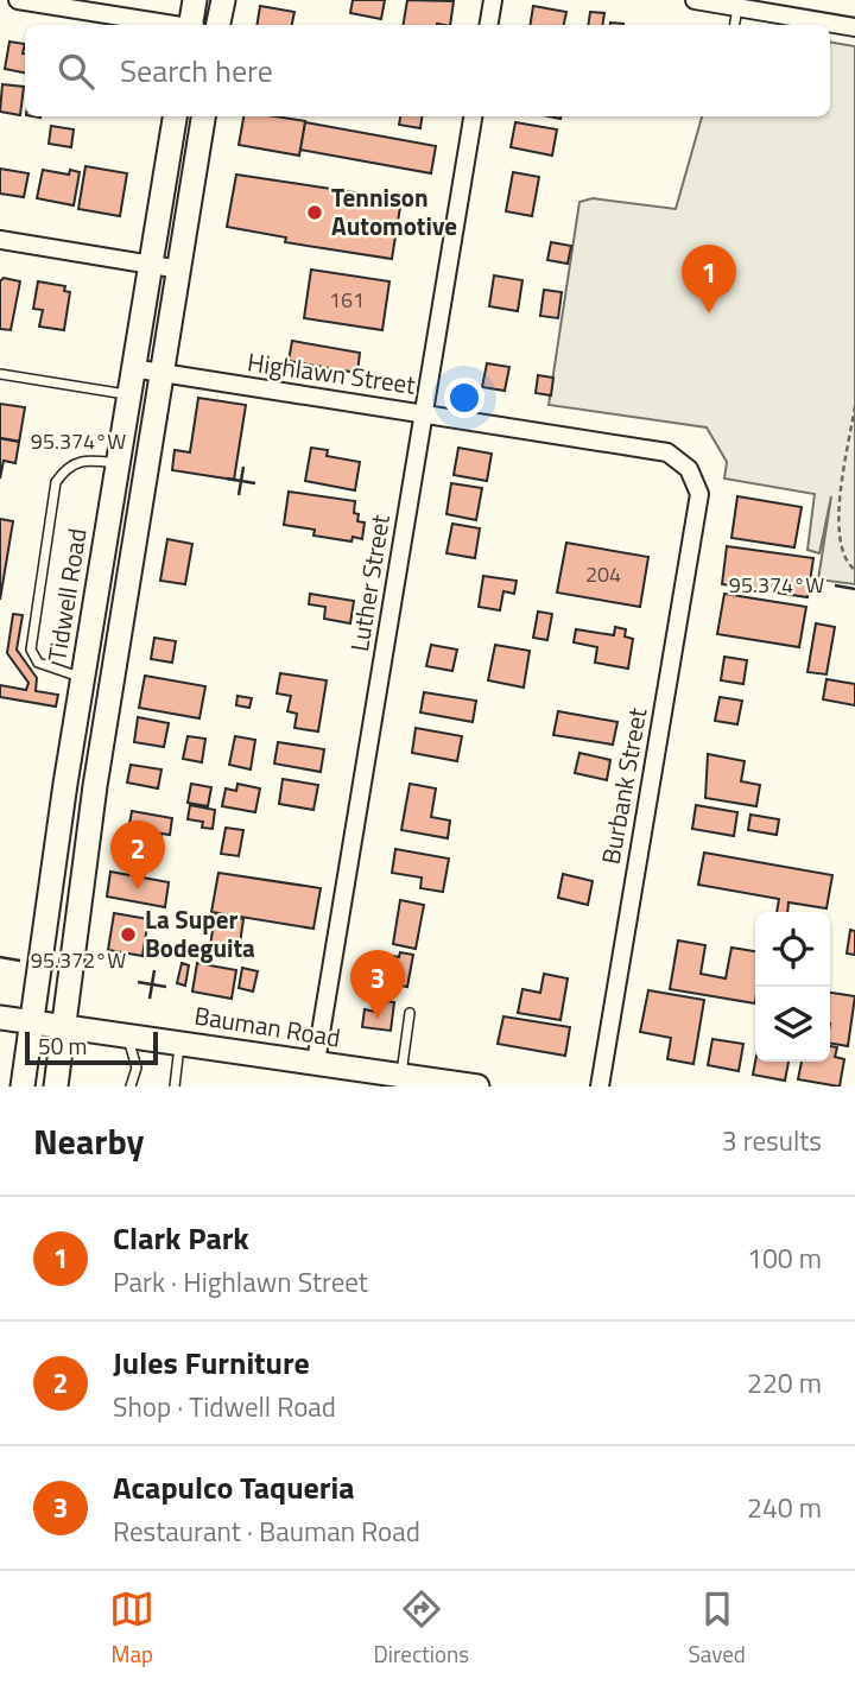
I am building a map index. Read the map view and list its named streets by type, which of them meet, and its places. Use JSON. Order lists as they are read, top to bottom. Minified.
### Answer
{"streets":{"main road":["Tidwell Road","Bauman Road"],"street":["Highlawn Street","Luther Street","Burbank Street"]},"crossings":[["Highlawn Street","Luther Street"],["Highlawn Street","Tidwell Road"],["Highlawn Street","Burbank Street"],["Luther Street","Bauman Road"],["Tidwell Road","Bauman Road"]],"places":["Tennison Automotive","La Super Bodeguita"],"house_numbers":["161","204"],"scale_bar":"50 m","page":{"search":"Search here","pins":["1","2","3"],"scale":"50 m","heading":["Nearby","3 results"],"list":[{"mark":"1","name":"Clark Park","note":"Park · Highlawn Street","value":"100 m"},{"mark":"2","name":"Jules Furniture","note":"Shop · Tidwell Road","value":"220 m"},{"mark":"3","name":"Acapulco Taqueria","note":"Restaurant · Bauman Road","value":"240 m"}],"nav":["Map","Directions","Saved"]},"coordinates":["95.374°W","95.372°W"]}
